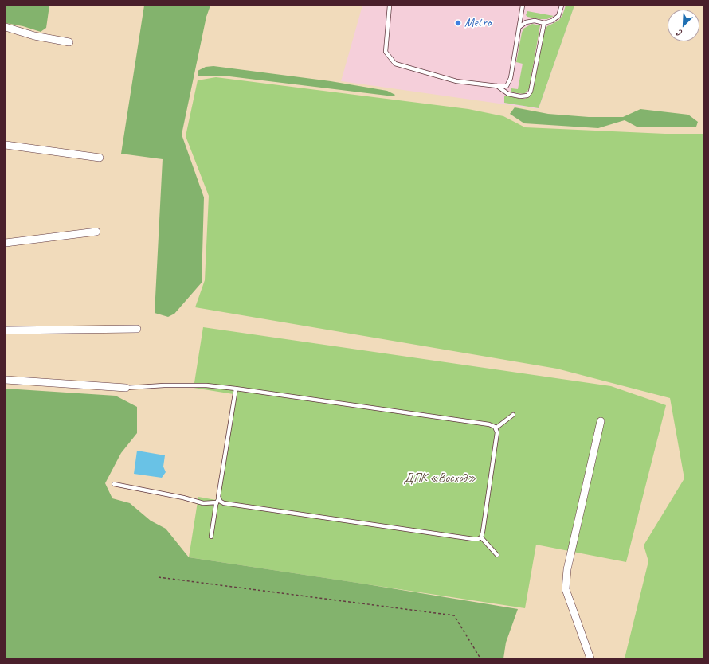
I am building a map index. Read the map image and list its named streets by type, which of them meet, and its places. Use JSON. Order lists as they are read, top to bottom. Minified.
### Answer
{"parks":["ДПК «Восход»"],"places":["Metro"],"north":"bottom left"}
